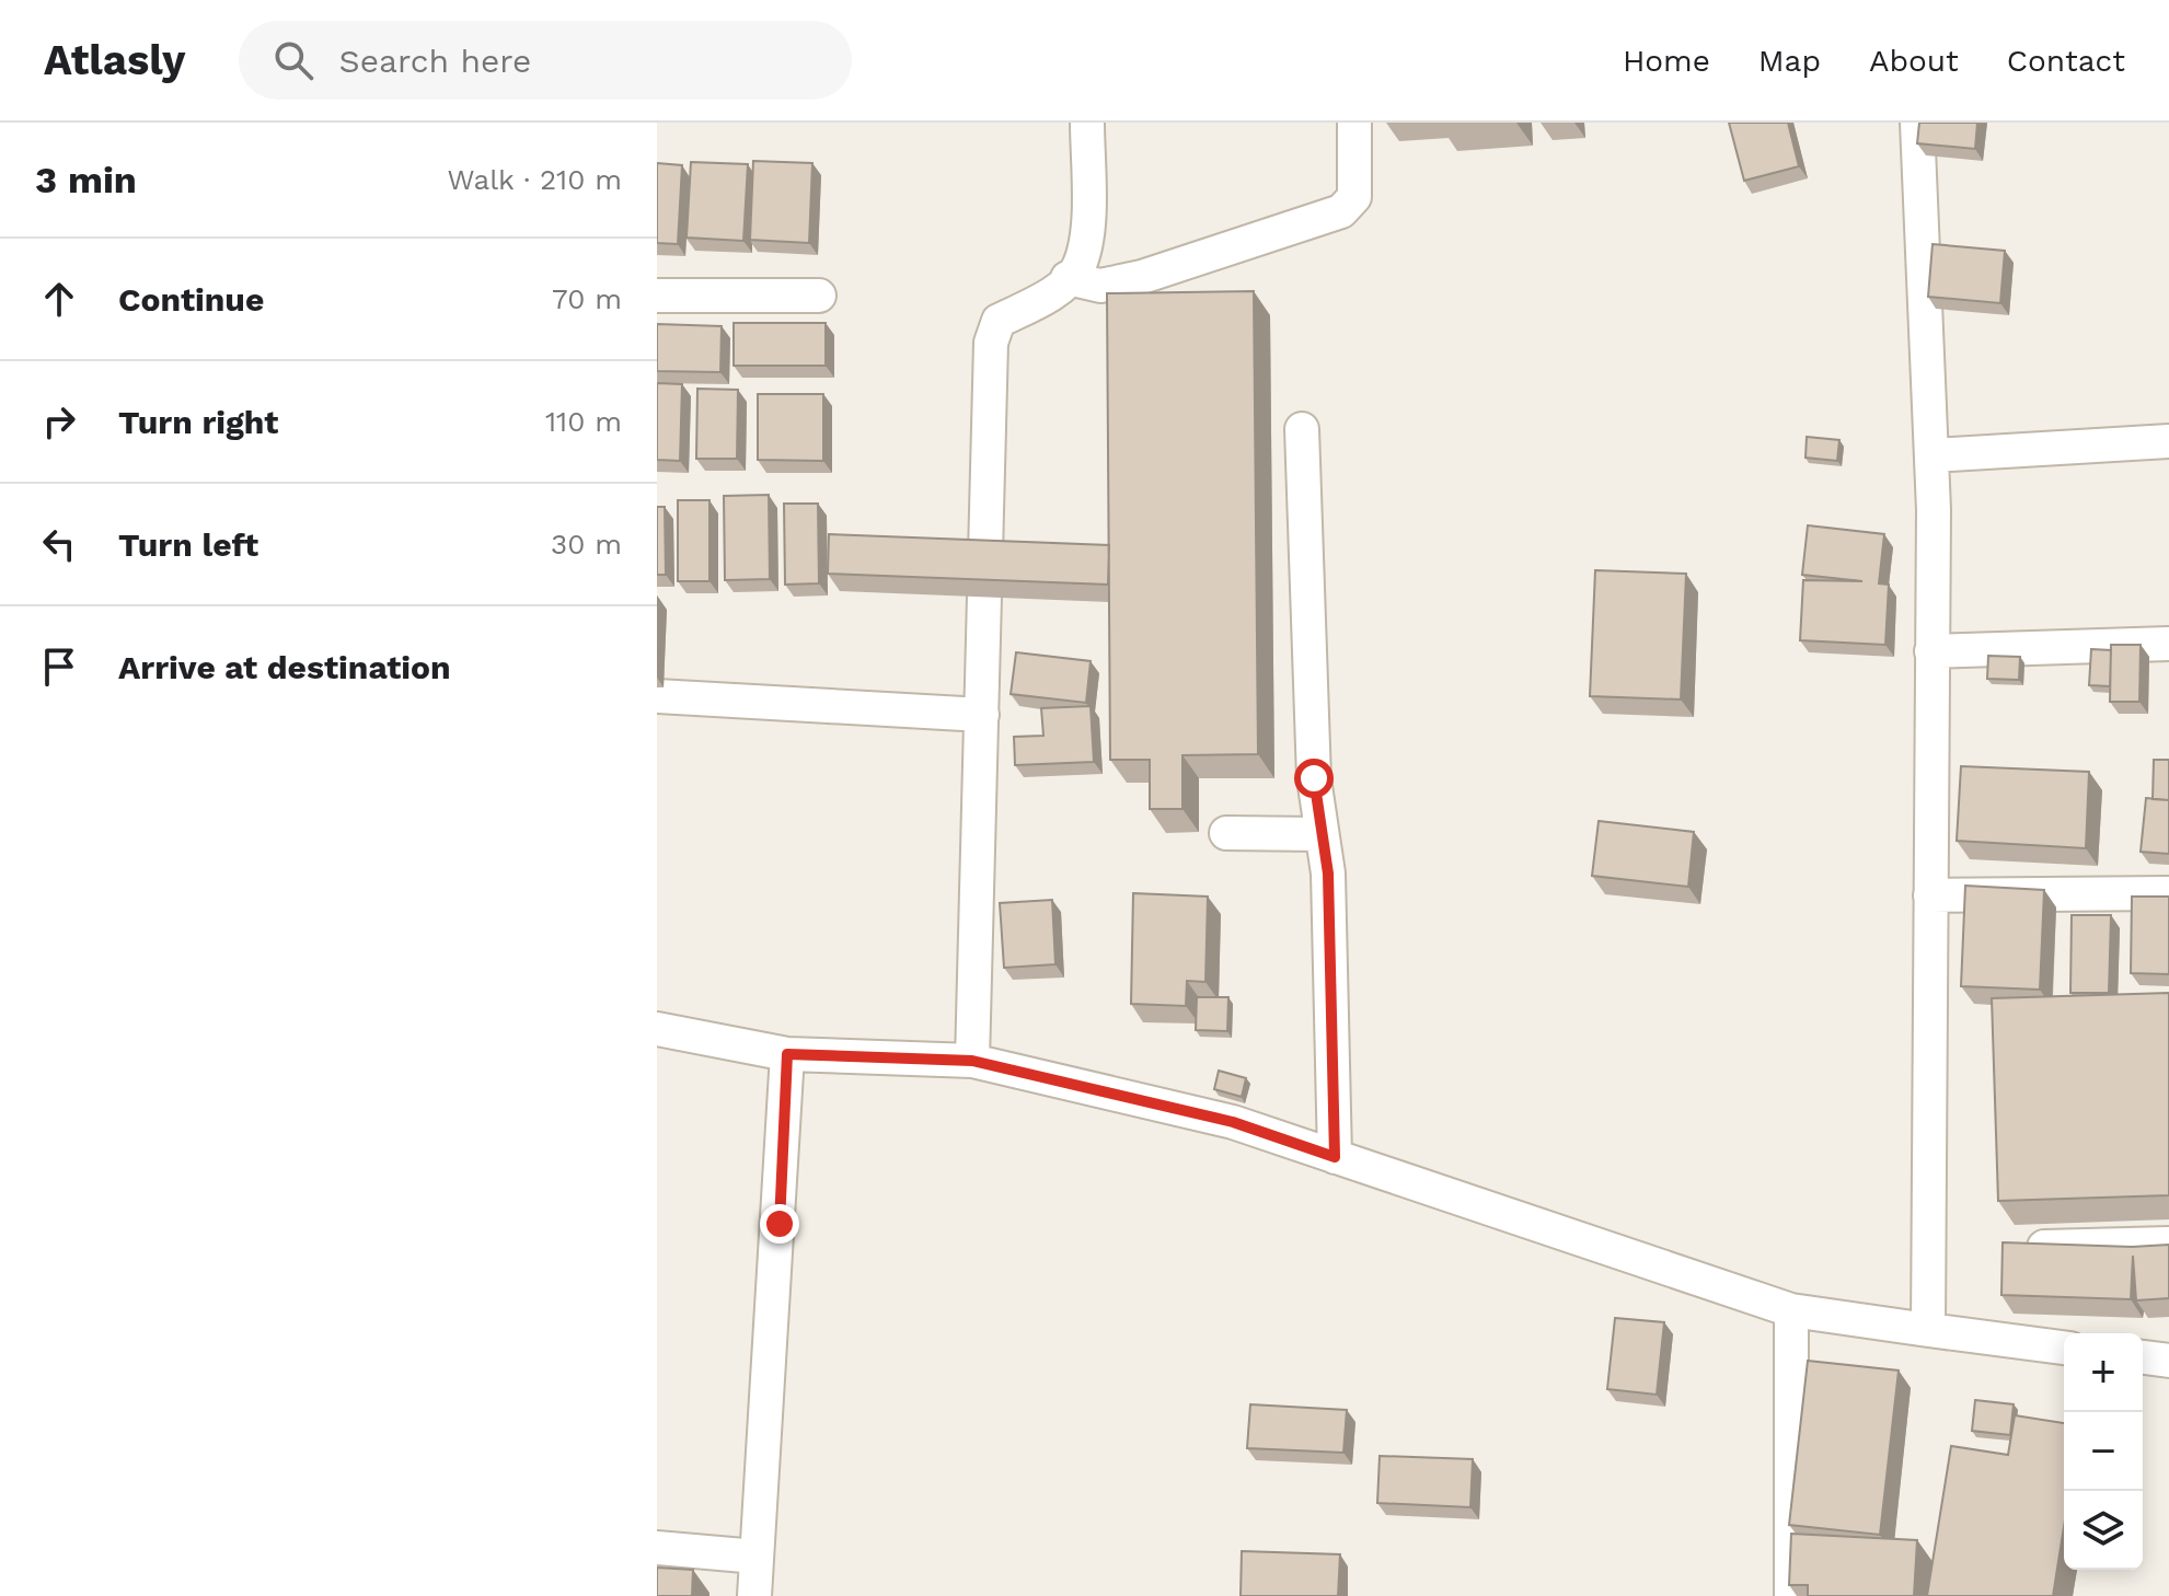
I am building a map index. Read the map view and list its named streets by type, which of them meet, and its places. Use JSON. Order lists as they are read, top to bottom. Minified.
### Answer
{"page":{"header":"Atlasly","search":"Search here","nav":["Home","Map","About","Contact"],"heading":["3 min","Walk · 210 m"],"list":[["Continue","70 m"],["Turn right","110 m"],["Turn left","30 m"],"Arrive at destination"],"map_buttons":["+","−"]}}
